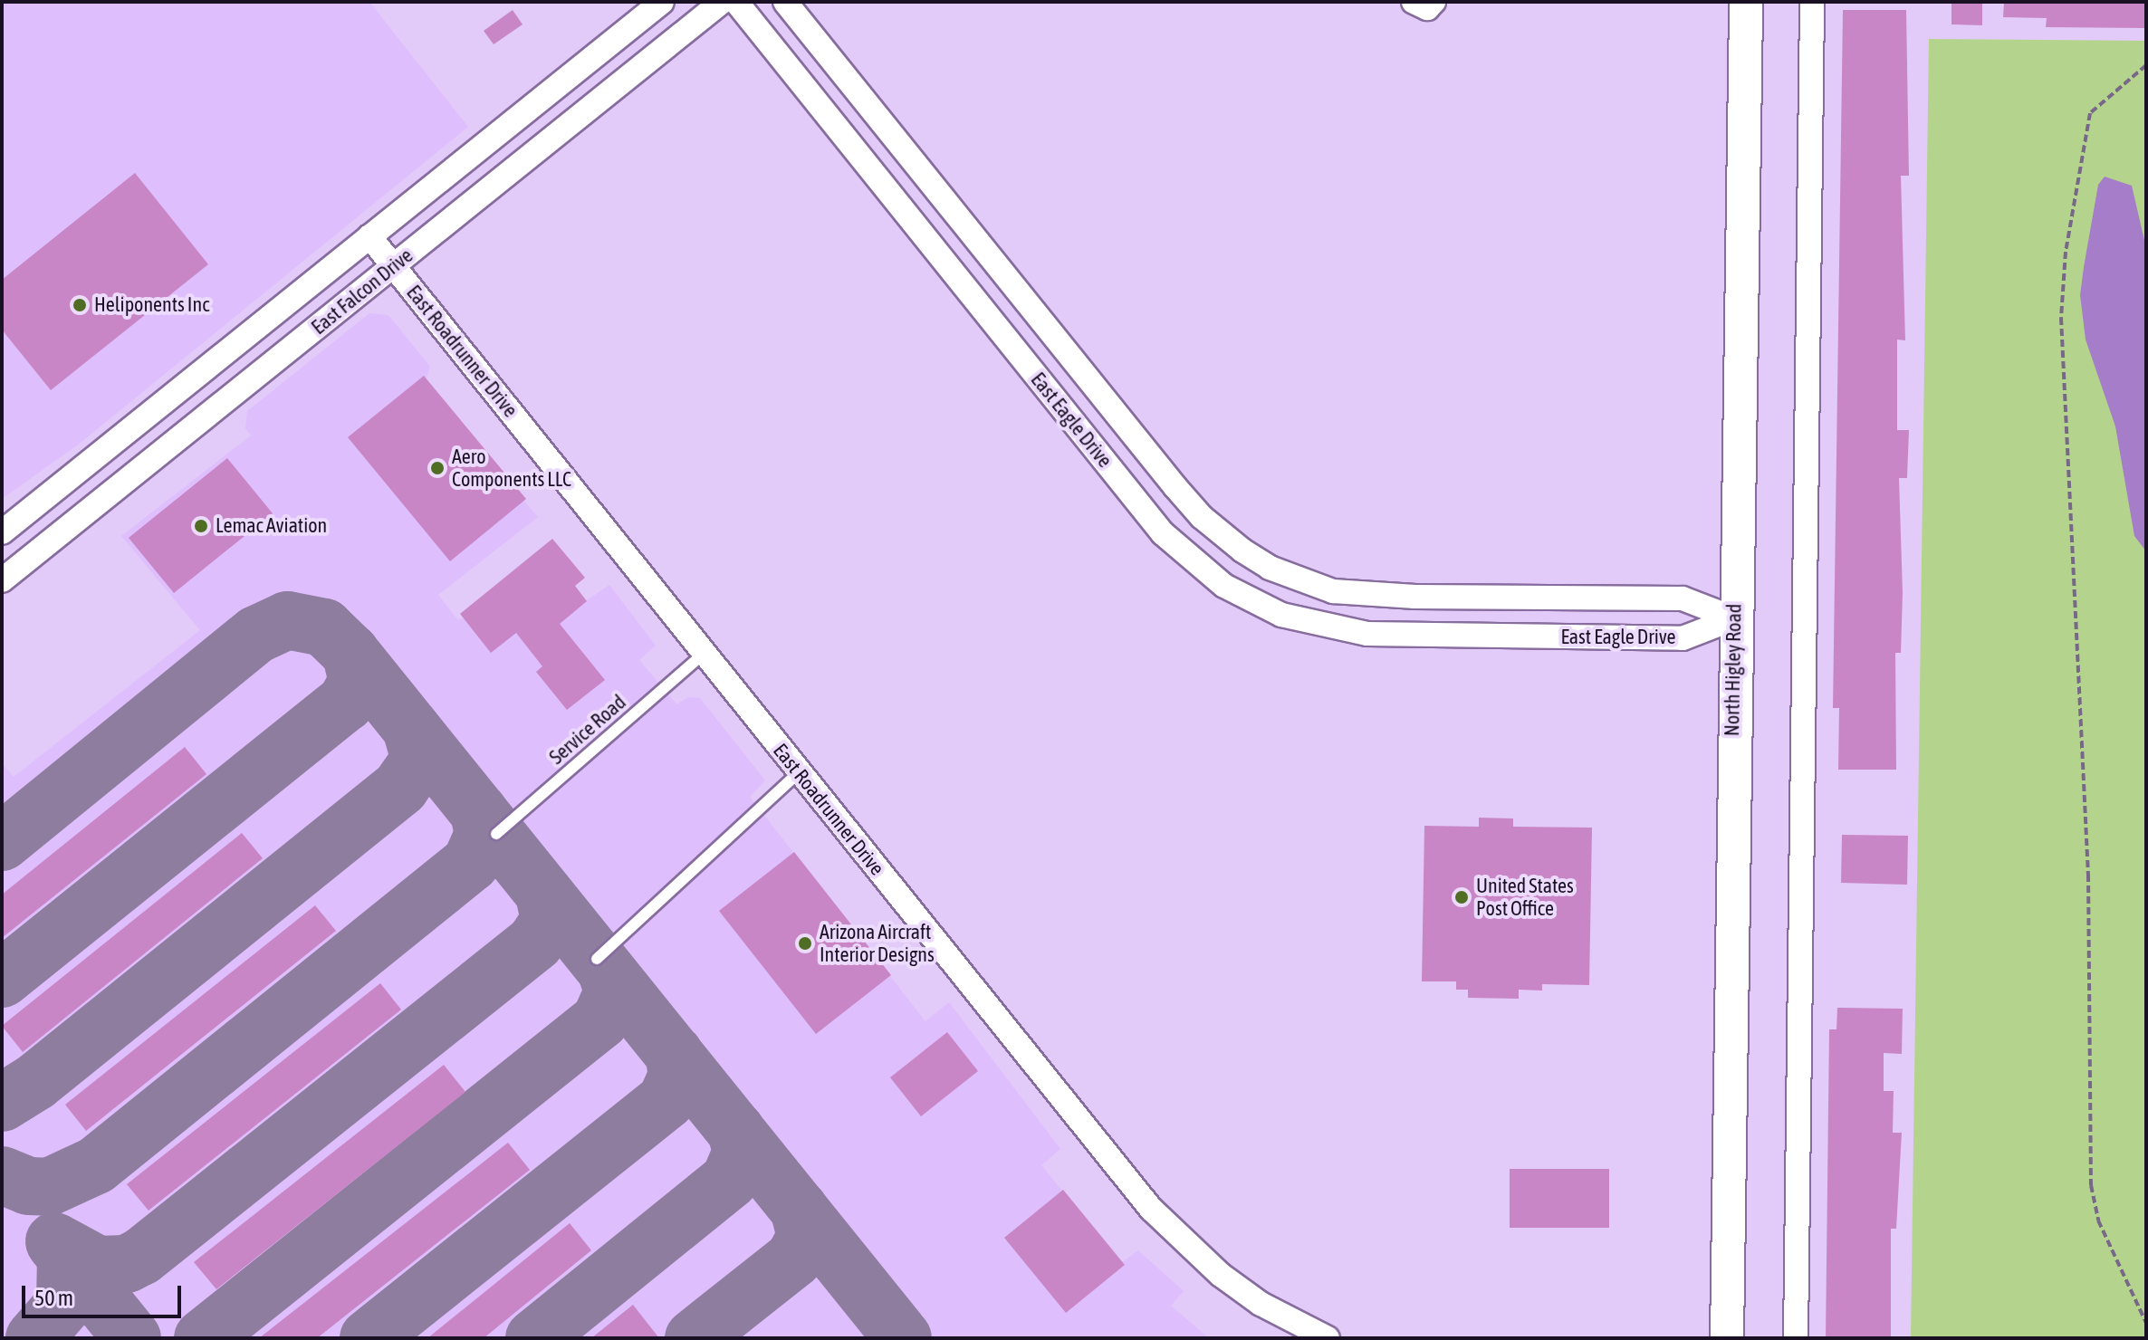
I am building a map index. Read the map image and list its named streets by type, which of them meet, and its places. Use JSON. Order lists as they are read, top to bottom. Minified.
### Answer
{"streets":{"main road":["North Higley Road"],"street":["East Falcon Drive","East Roadrunner Drive","East Eagle Drive"],"lane":["Service Road"]},"crossings":[["East Falcon Drive","East Roadrunner Drive"],["East Roadrunner Drive","Service Road"],["East Eagle Drive","North Higley Road"]],"places":["Heliponents Inc","Aero Components LLC","Lemac Aviation","United States Post Office","Arizona Aircraft Interior Designs"],"scale_bar":"50 m"}
